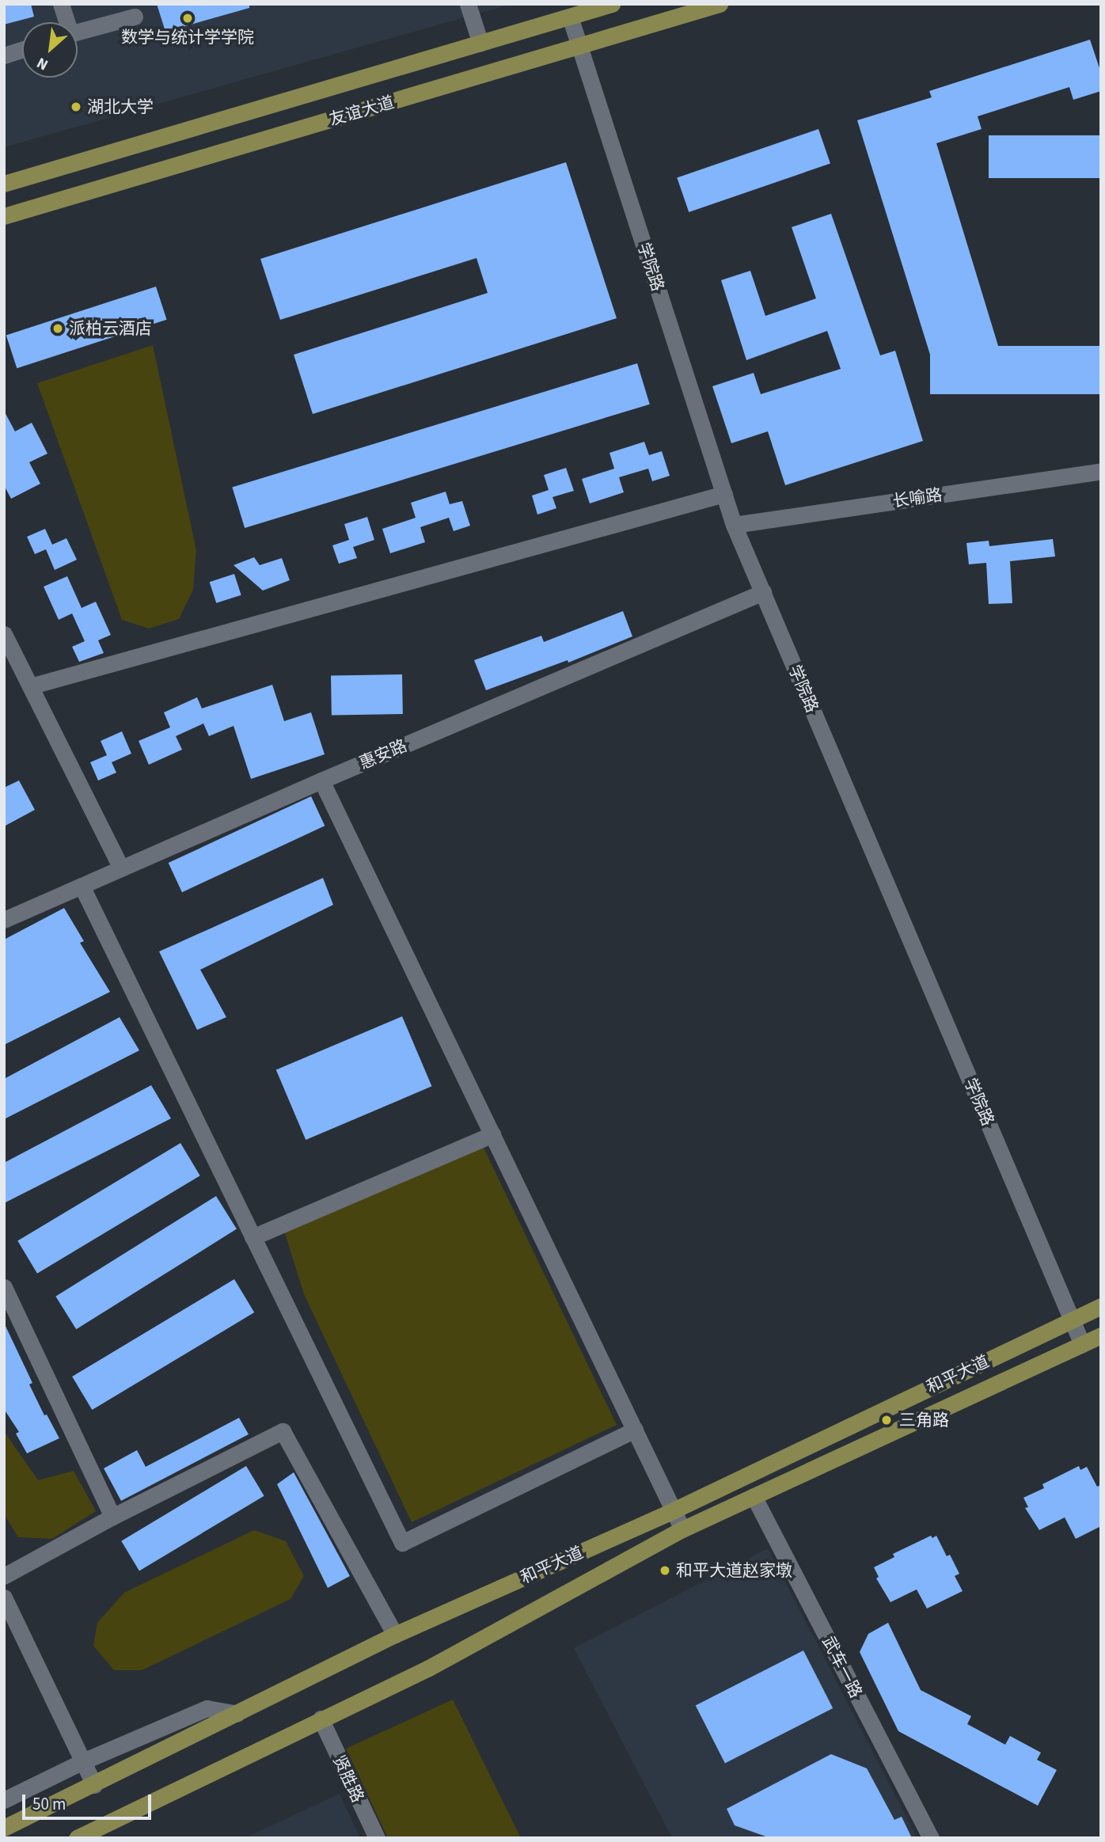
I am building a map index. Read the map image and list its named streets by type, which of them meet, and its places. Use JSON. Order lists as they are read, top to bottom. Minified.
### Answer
{"streets":{"main road":["友谊大道","和平大道"],"street":["学院路","长喻路","惠安路","武车一路","贤胜路"]},"crossings":[["友谊大道","学院路"],["学院路","长喻路"],["学院路","惠安路"],["学院路","和平大道"],["和平大道","武车一路"],["和平大道","贤胜路"]],"places":["数学与统计学学院","湖北大学","派柏云酒店","三角路","和平大道赵家墩"],"scale_bar":"50 m","north":"bottom left"}
